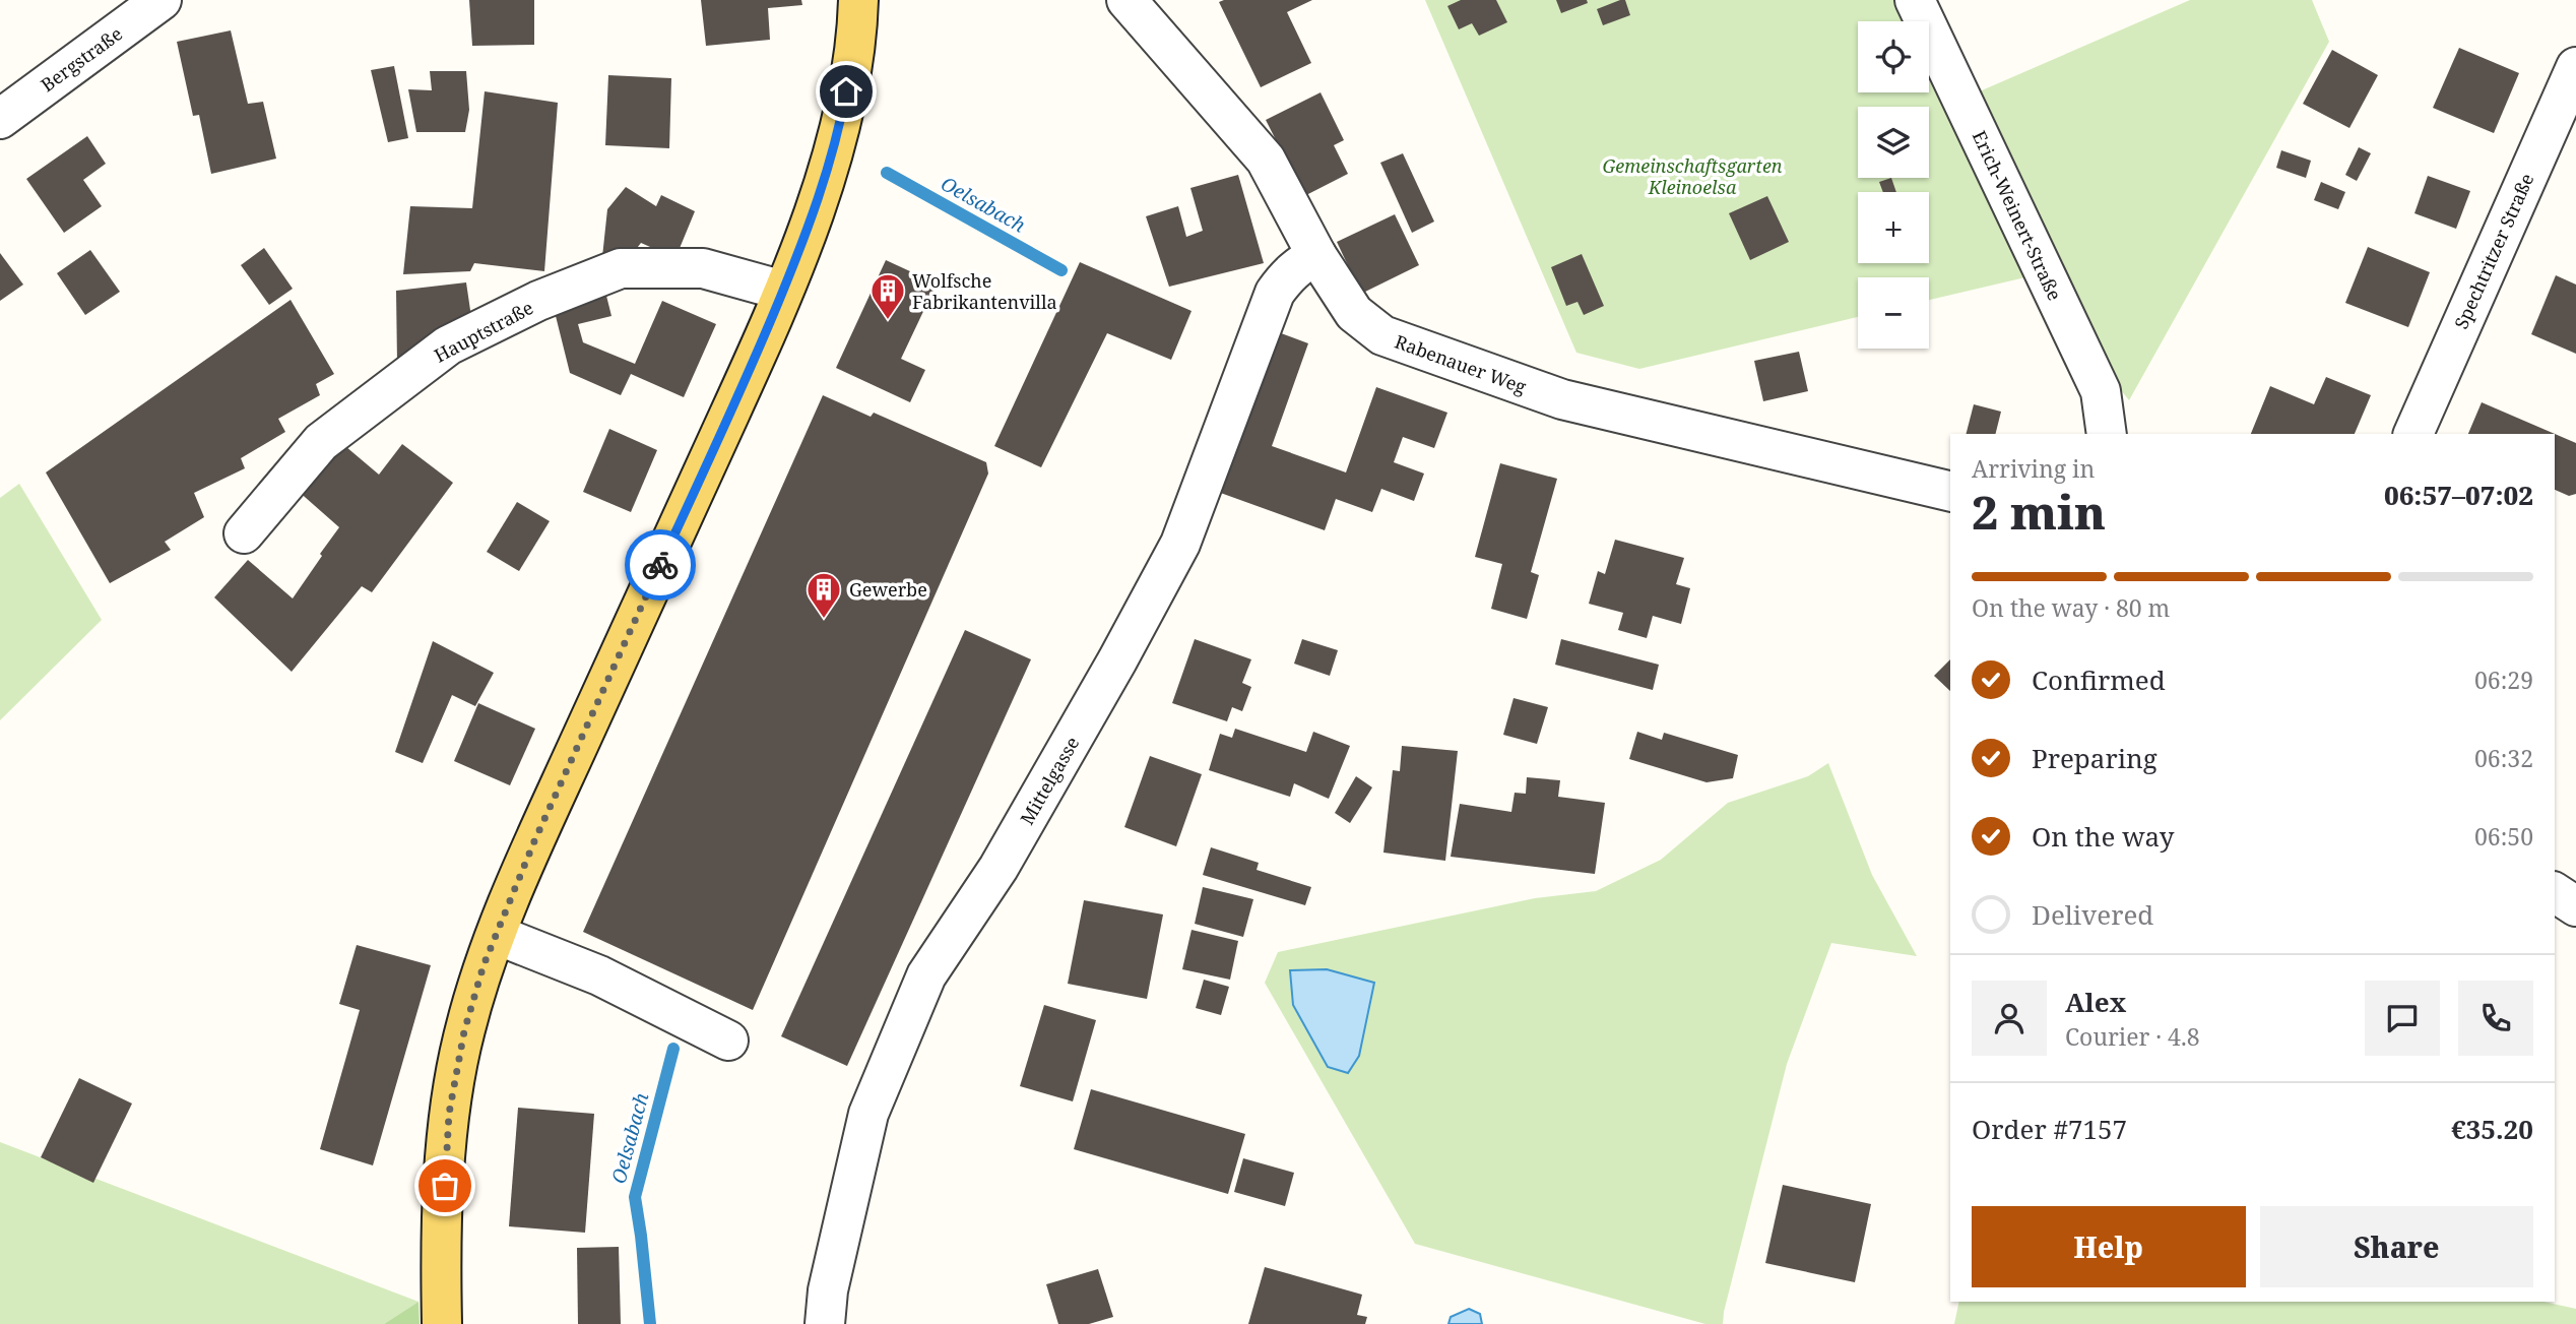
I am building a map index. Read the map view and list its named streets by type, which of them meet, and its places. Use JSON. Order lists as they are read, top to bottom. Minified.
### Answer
{"streets":{"street":["Bergstraße","Erich-Weinert-Straße","Spechtritzer Straße","Hauptstraße","Rabenauer Weg","Mittelgasse"]},"crossings":[["Rabenauer Weg","Mittelgasse"]],"water":["Oelsabach"],"parks":["Gemeinschaftsgarten Kleinoelsa"],"places":{"building":["Wolfsche Fabrikantenvilla","Gewerbe"]},"page":{"map_buttons":["+","−"],"heading":["2 min","Arriving in","06:57–07:02"],"panel":["Alex","Courier · 4.8","Order #7157","€35.20"],"bar":"On the way · 80 m","list":[["Confirmed","06:29"],["Preparing","06:32"],["On the way","06:50"],"Delivered"],"buttons":["Help","Share"]}}
